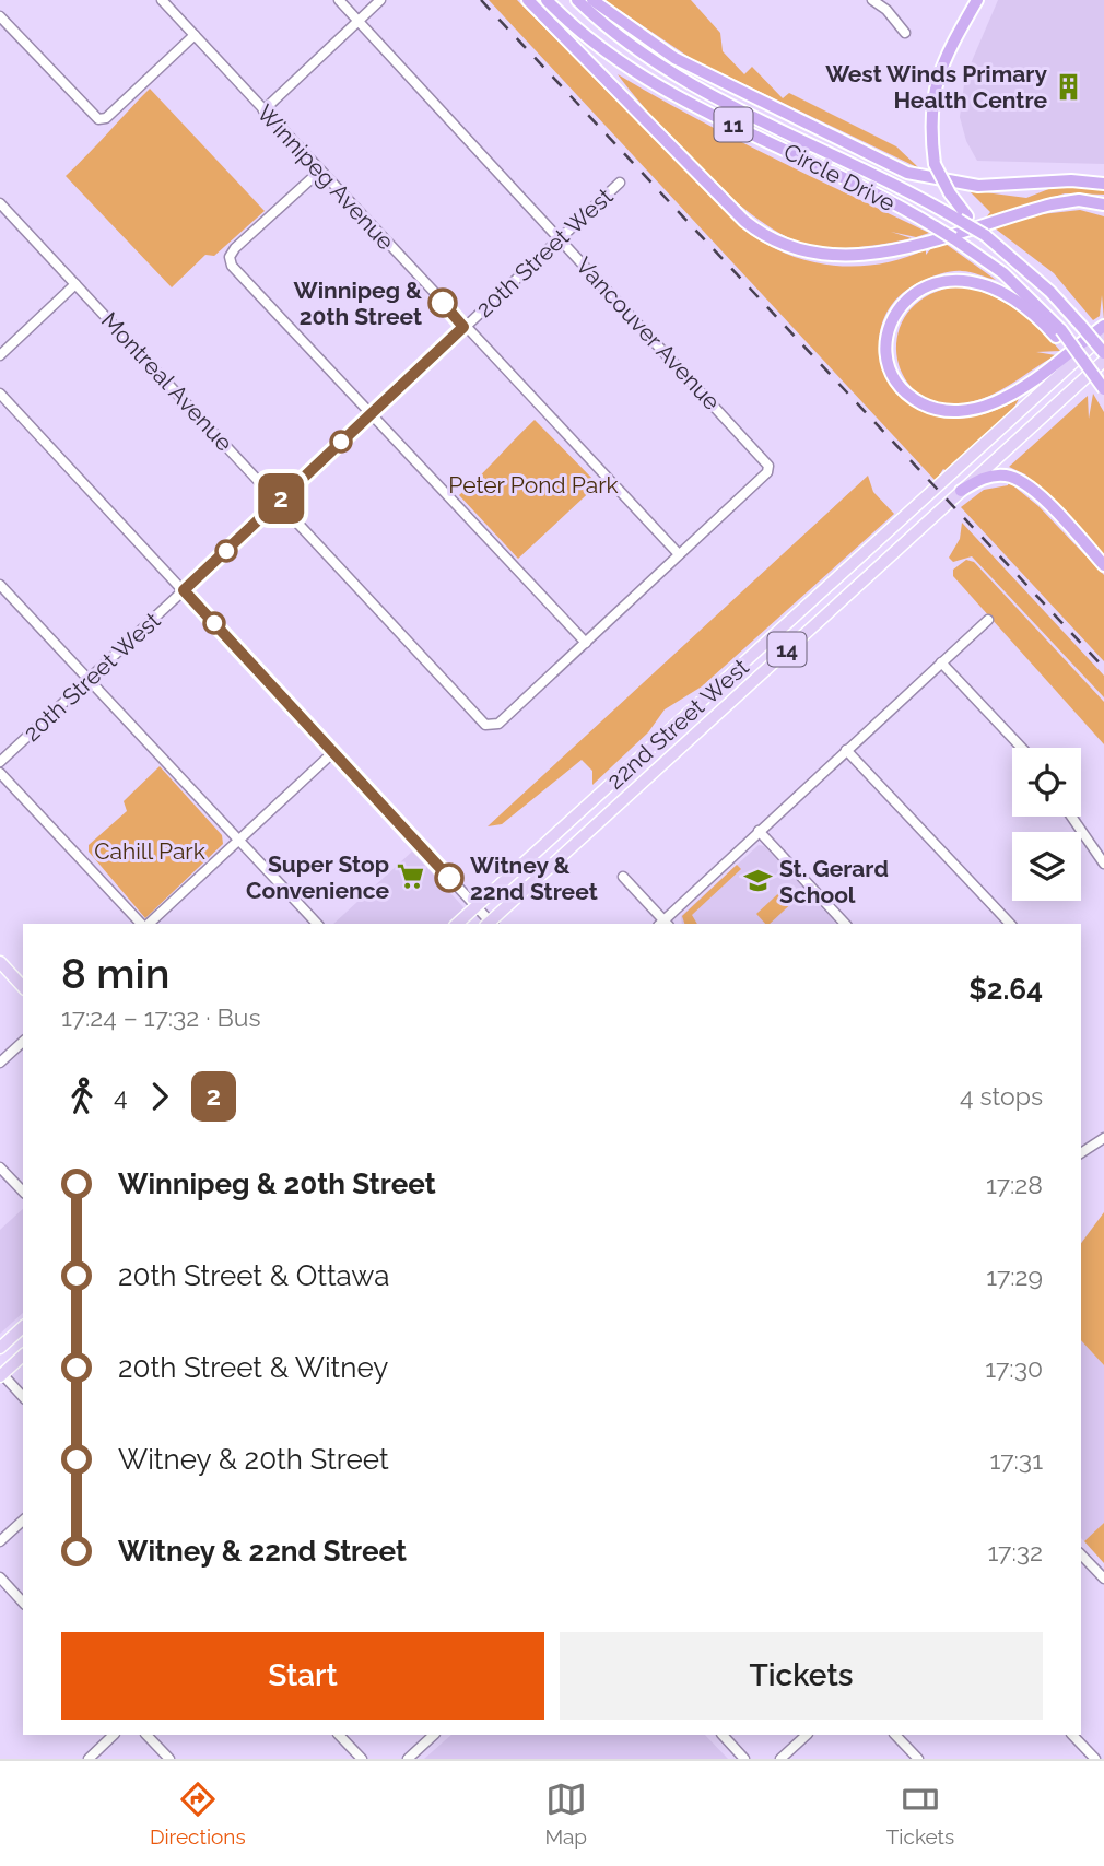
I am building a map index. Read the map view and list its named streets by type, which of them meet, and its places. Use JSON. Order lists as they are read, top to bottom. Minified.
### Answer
{"streets":{"highway":["11","Circle Drive"],"main road":["14","22nd Street West"],"street":["Winnipeg Avenue","20th Street West","Vancouver Avenue","Montreal Avenue"]},"crossings":[["Winnipeg Avenue","20th Street West"],["Winnipeg Avenue","Vancouver Avenue"],["20th Street West","Vancouver Avenue"],["20th Street West","Montreal Avenue"]],"parks":["Peter Pond Park","Cahill Park"],"places":{"building":["West Winds Primary Health Centre"],"other":["Winnipeg & 20th Street","Witney & 22nd Street"],"supermarket":["Super Stop Convenience"],"school or university":["St. Gerard School"]},"lines":["bus line 2"],"page":{"on_map":"2","heading":["8 min","17:24 – 17:32 · Bus","$2.64"],"legs":["4","2","4 stops"],"list":[{"name":"Winnipeg & 20th Street","value":"17:28"},{"name":"20th Street & Ottawa","value":"17:29"},{"name":"20th Street & Witney","value":"17:30"},{"name":"Witney & 20th Street","value":"17:31"},{"name":"Witney & 22nd Street","value":"17:32"}],"buttons":["Start","Tickets"],"tabs":["Directions","Map","Tickets"]}}
